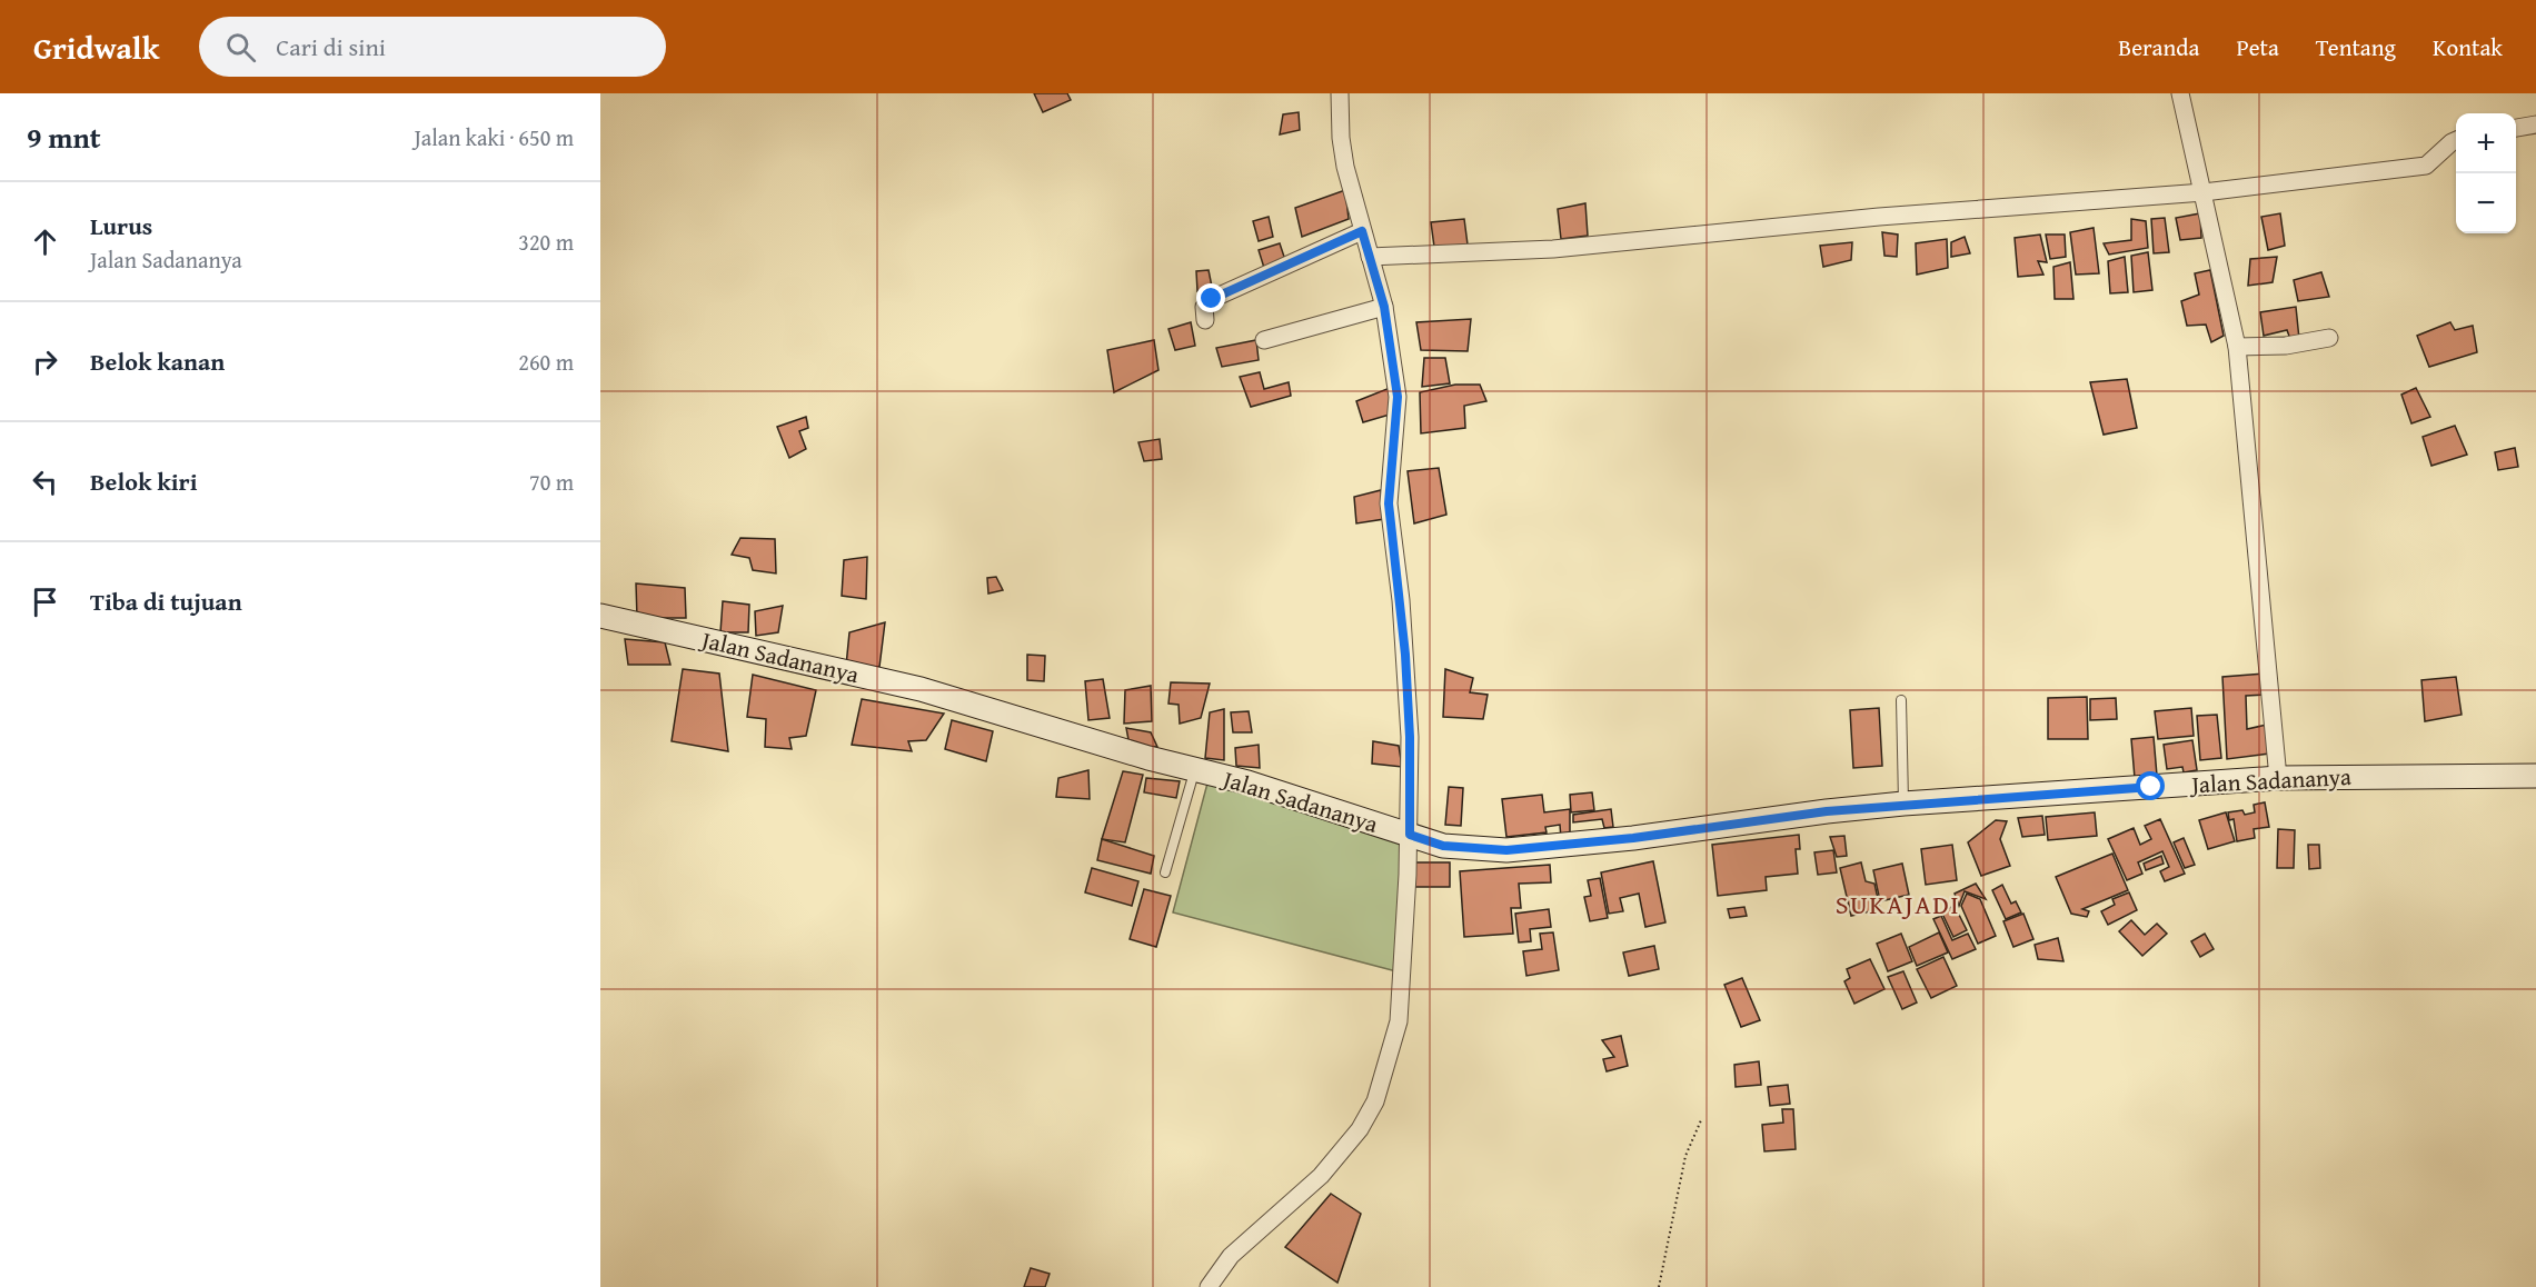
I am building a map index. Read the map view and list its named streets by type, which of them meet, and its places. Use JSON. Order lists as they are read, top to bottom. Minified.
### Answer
{"streets":{"street":["Jalan Sadananya"]},"districts":["SUKAJADI"],"page":{"header":"Gridwalk","search":"Cari di sini","nav":["Beranda","Peta","Tentang","Kontak"],"heading":["9 mnt","Jalan kaki · 650 m"],"map_buttons":["+","−"],"list":[["Lurus","Jalan Sadananya","320 m"],["Belok kanan","260 m"],["Belok kiri","70 m"],"Tiba di tujuan"]}}
